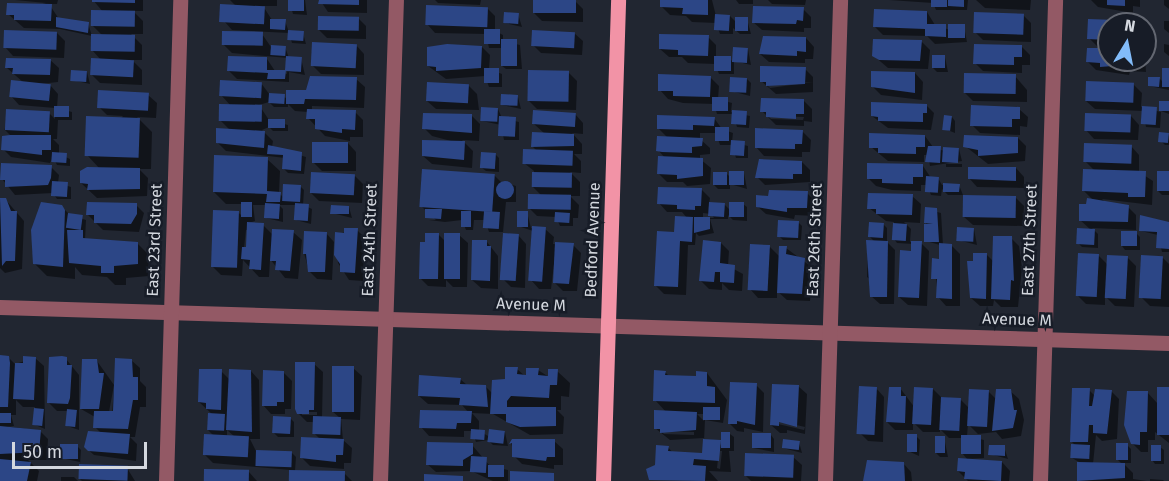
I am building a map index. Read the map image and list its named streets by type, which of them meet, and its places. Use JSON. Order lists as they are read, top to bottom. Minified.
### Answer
{"streets":{"main road":["Bedford Avenue"],"street":["East 23rd Street","East 24th Street","East 26th Street","East 27th Street","Avenue M"]},"crossings":[["East 23rd Street","Avenue M"],["East 24th Street","Avenue M"],["Bedford Avenue","Avenue M"],["East 26th Street","Avenue M"],["East 27th Street","Avenue M"]],"scale_bar":"50 m","north":"top"}
